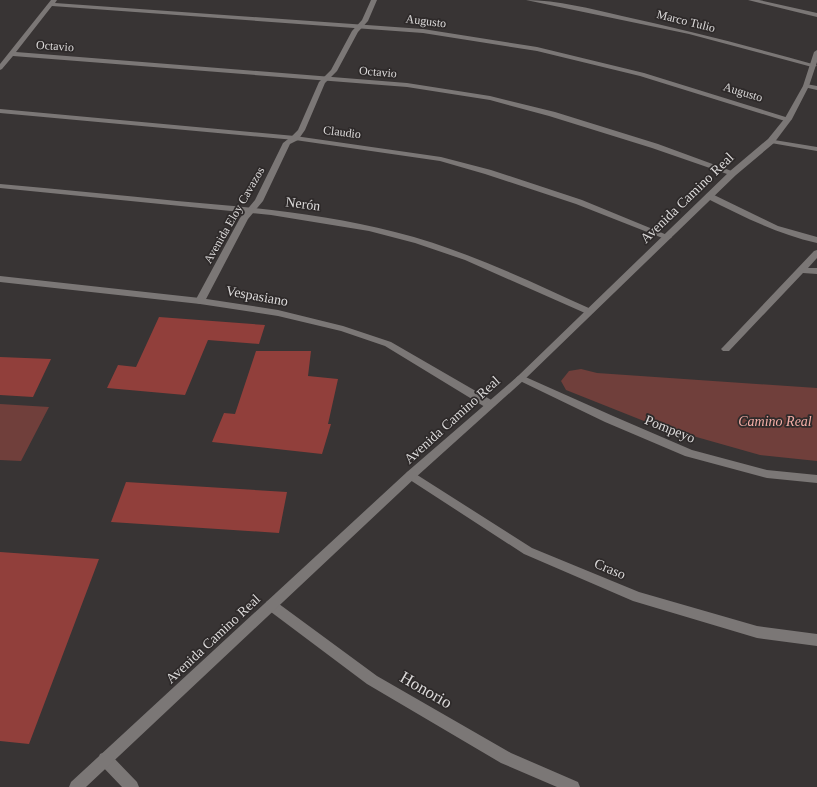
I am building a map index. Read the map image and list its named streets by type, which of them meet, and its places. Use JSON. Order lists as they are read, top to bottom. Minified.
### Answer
{"streets":{"street":["Augusto","Marco Tulio","Octavio","Claudio","Avenida Camino Real","Nerón","Avenida Eloy Cavazos","Vespasiano","Pompeyo","Craso","Honorio"]},"crossings":[["Augusto","Avenida Camino Real"],["Augusto","Avenida Eloy Cavazos"],["Marco Tulio","Avenida Camino Real"],["Octavio","Avenida Camino Real"],["Octavio","Avenida Eloy Cavazos"],["Claudio","Avenida Camino Real"],["Claudio","Avenida Eloy Cavazos"],["Avenida Camino Real","Nerón"],["Avenida Camino Real","Vespasiano"],["Avenida Camino Real","Pompeyo"],["Avenida Camino Real","Craso"],["Avenida Camino Real","Honorio"],["Nerón","Avenida Eloy Cavazos"],["Avenida Eloy Cavazos","Vespasiano"]],"parks":["Camino Real"]}
